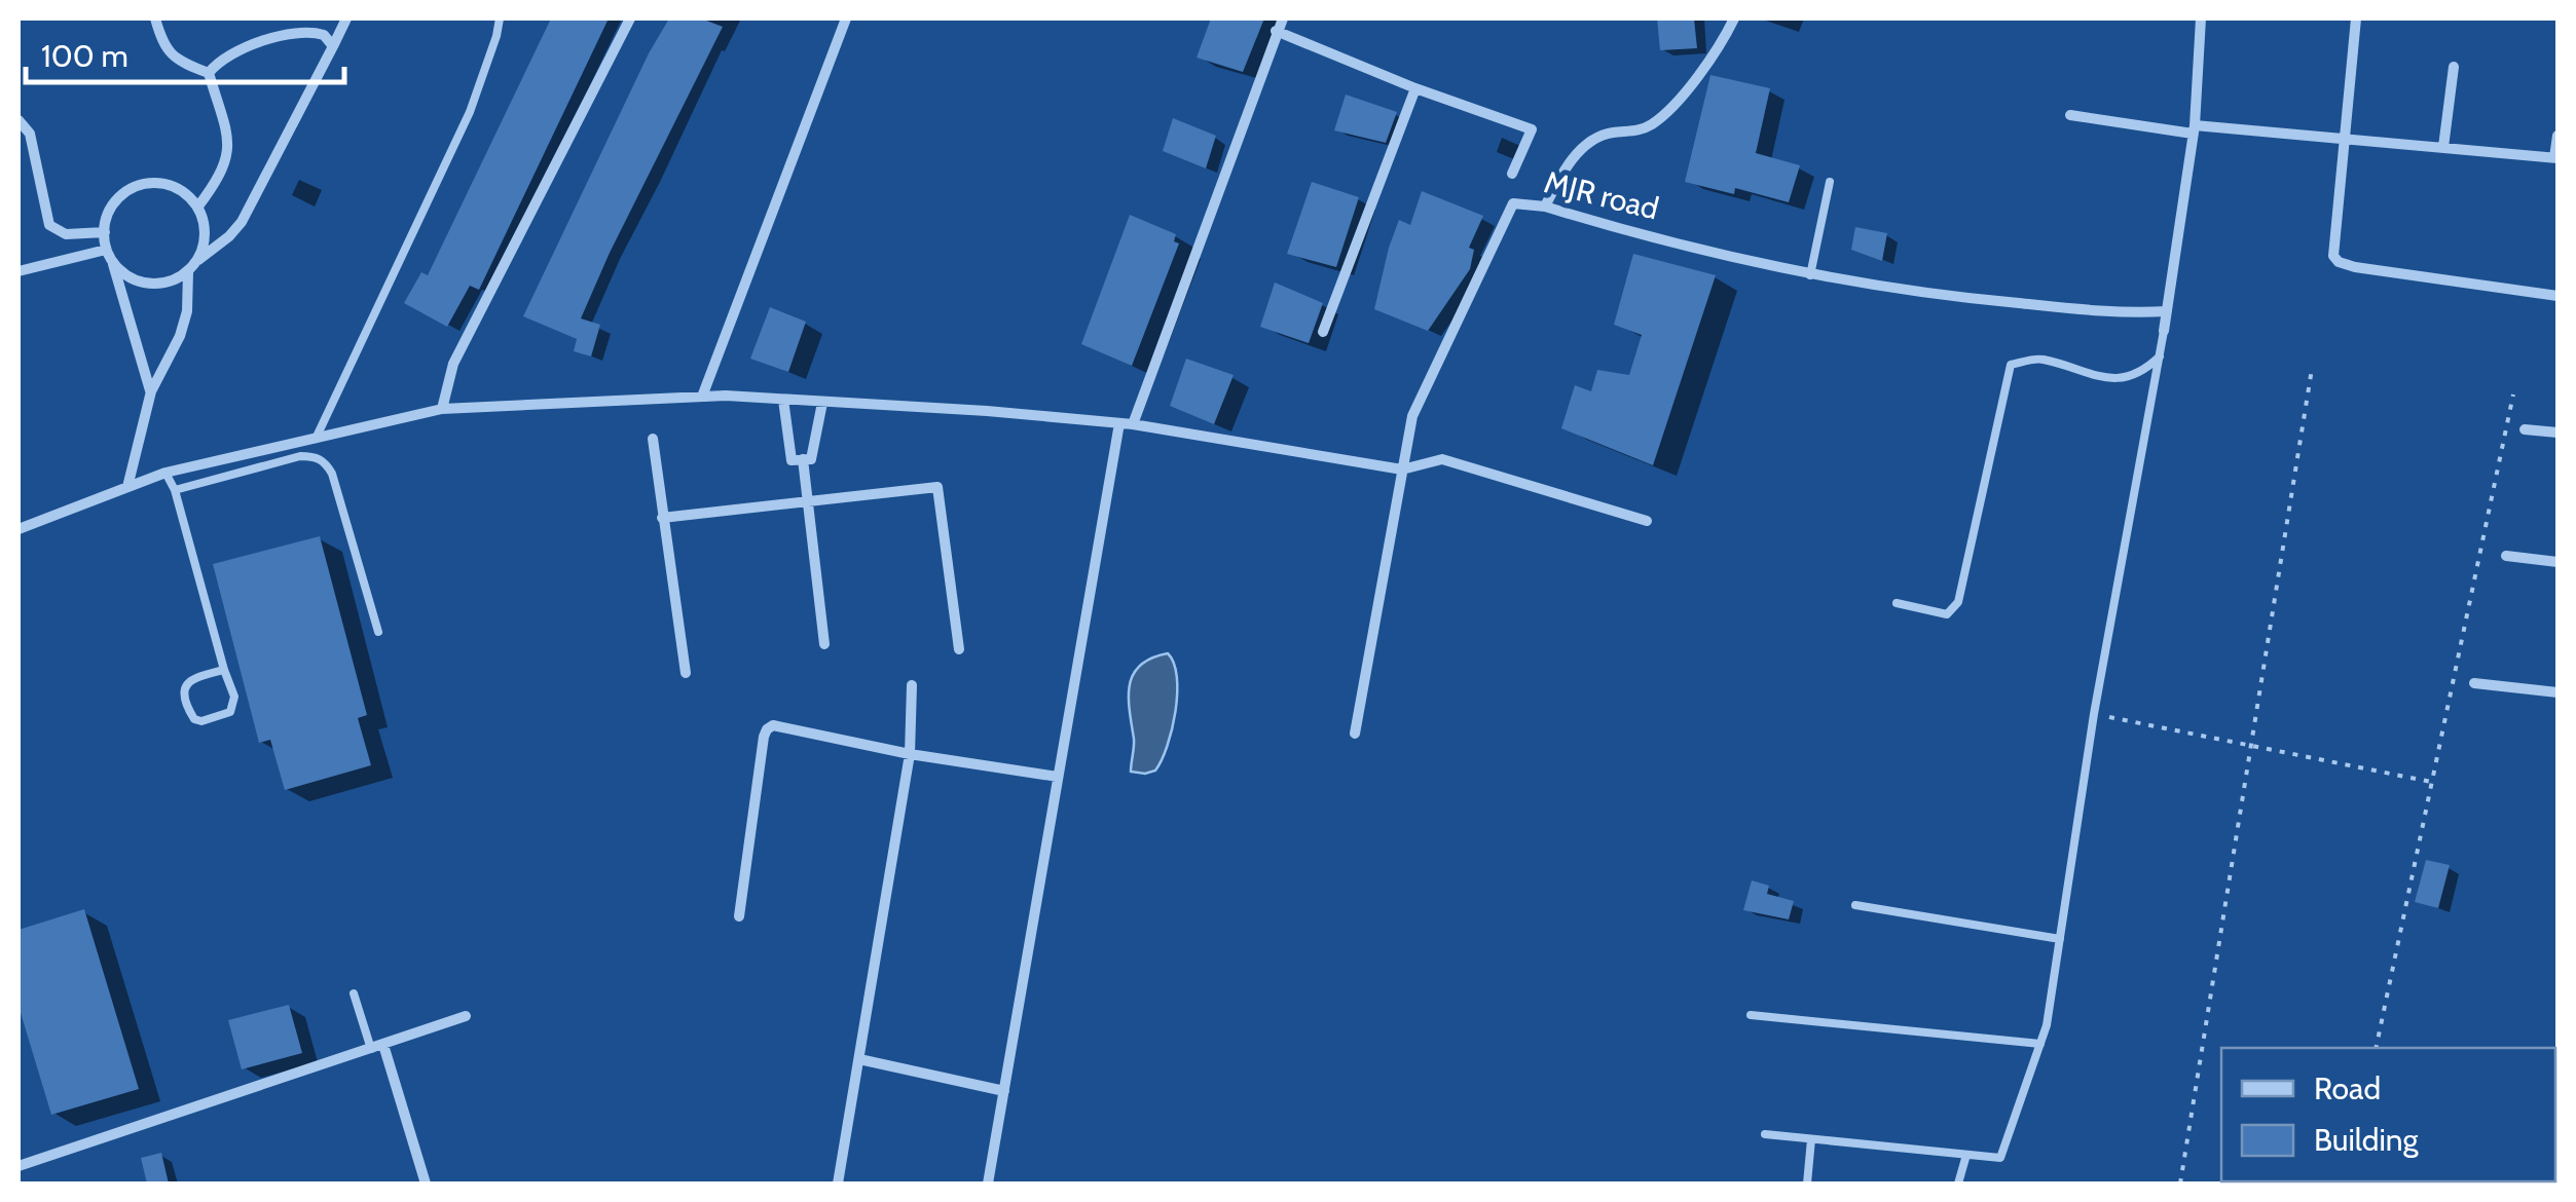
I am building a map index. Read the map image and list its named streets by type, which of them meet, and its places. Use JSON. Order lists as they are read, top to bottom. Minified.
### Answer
{"streets":{"street":["MJR road"]},"legend":["Road","Building"],"scale_bar":"100 m"}
